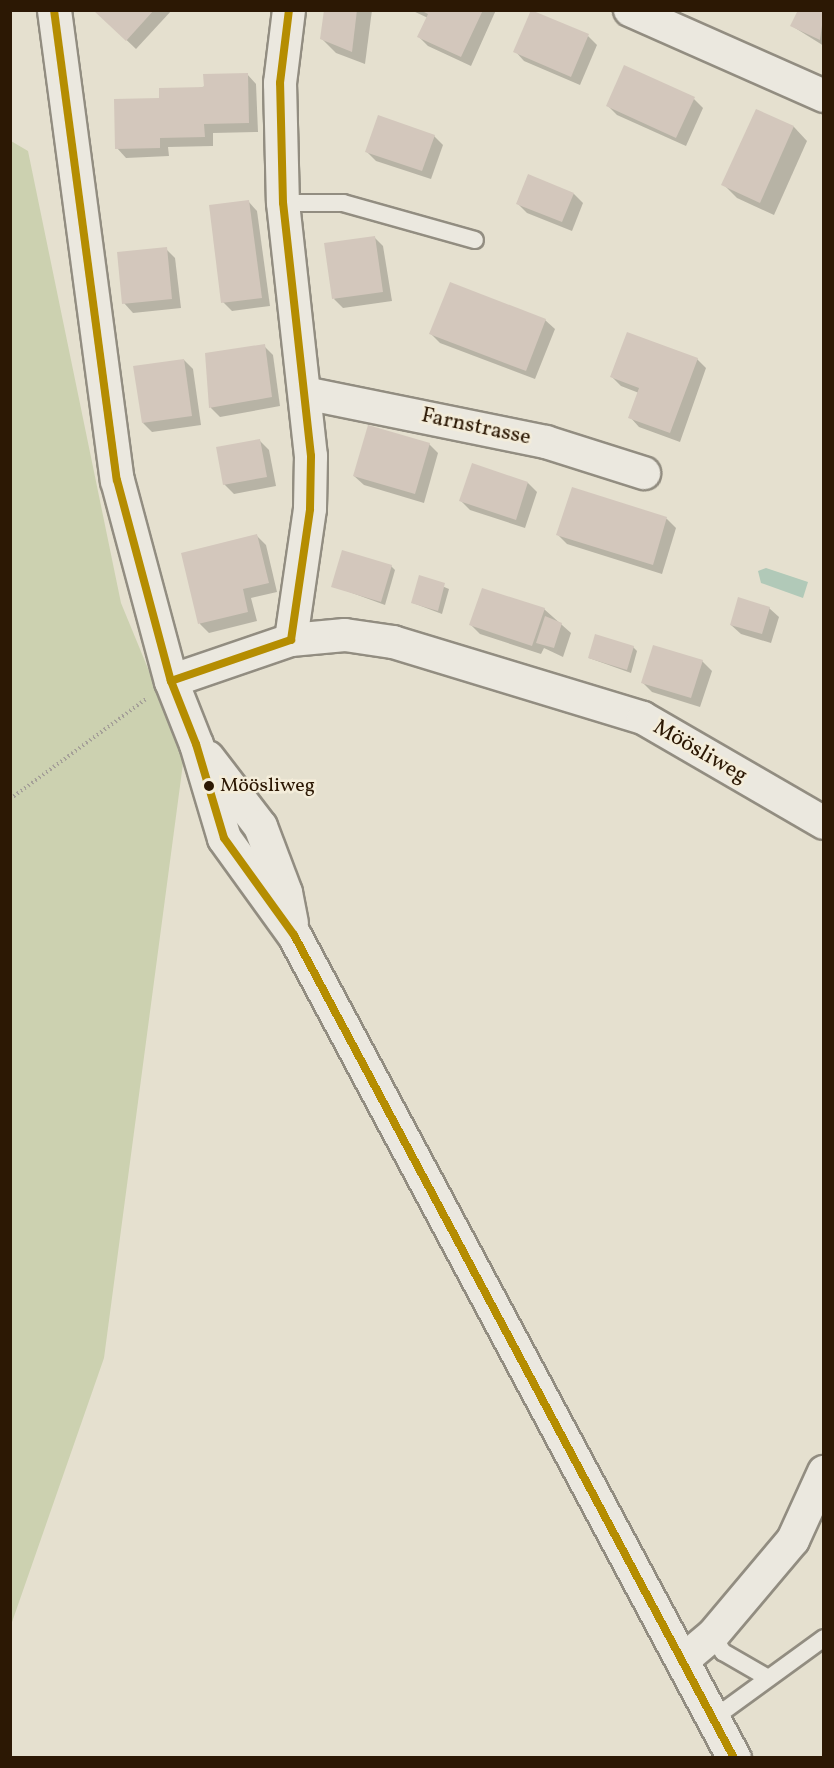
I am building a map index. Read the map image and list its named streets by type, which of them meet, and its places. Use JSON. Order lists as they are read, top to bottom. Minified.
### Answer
{"streets":{"street":["Farnstrasse","Möösliweg"]},"places":["Möösliweg"]}
